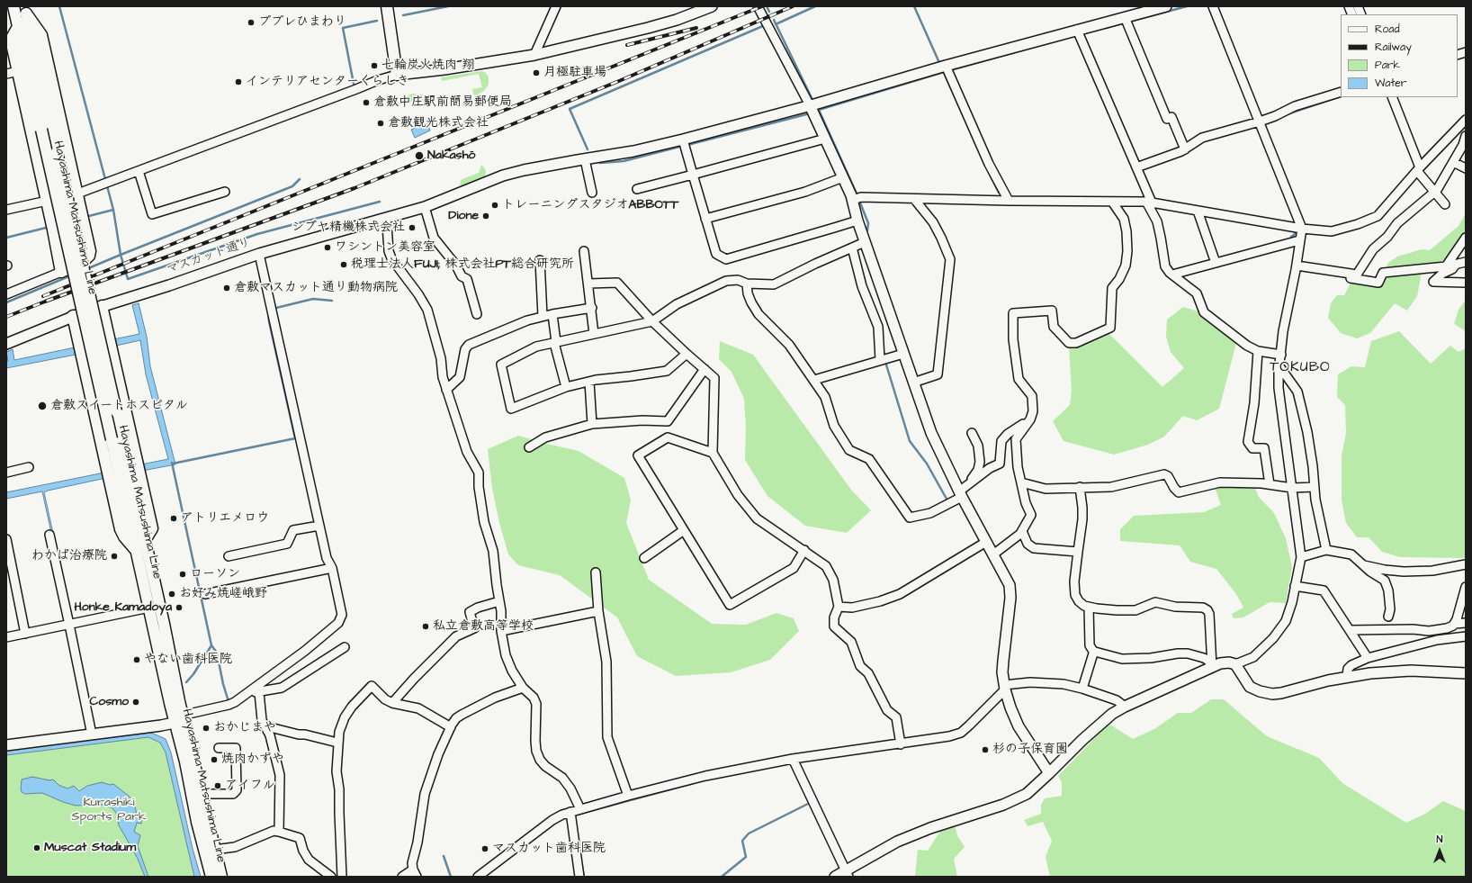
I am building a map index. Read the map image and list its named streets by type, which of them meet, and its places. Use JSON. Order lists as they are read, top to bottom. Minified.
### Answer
{"streets":{"main road":["Hayashima Matsushima Line"],"street":["マスカット通り"]},"districts":["TOKUBO"],"parks":["Kurashiki Sports Park"],"places":["ププレひまわり","七輪炭火焼肉 翔","月極駐車場","インテリアセンターくらしき","倉敷中庄駅前簡易郵便局","倉敷観光株式会社","Nakashō","トレーニングスタジオABBOTT","Dione","シブヤ精機株式会社","ワシントン美容室","税理士法人FUJI; 株式会社PT総合研究所","倉敷マスカット通り動物病院","倉敷スイートホスピタル","アトリエメロウ","わかば治療院","ローソン","お好み焼嵯峨野","Honke Kamadoya","私立倉敷高等学校","やない歯科医院","Cosmo","おかじまや","杉の子保育園","焼肉かずや","アイフル","Muscat Stadium","マスカット歯科医院"],"legend":["Road","Railway","Park","Water"],"north":"top"}
